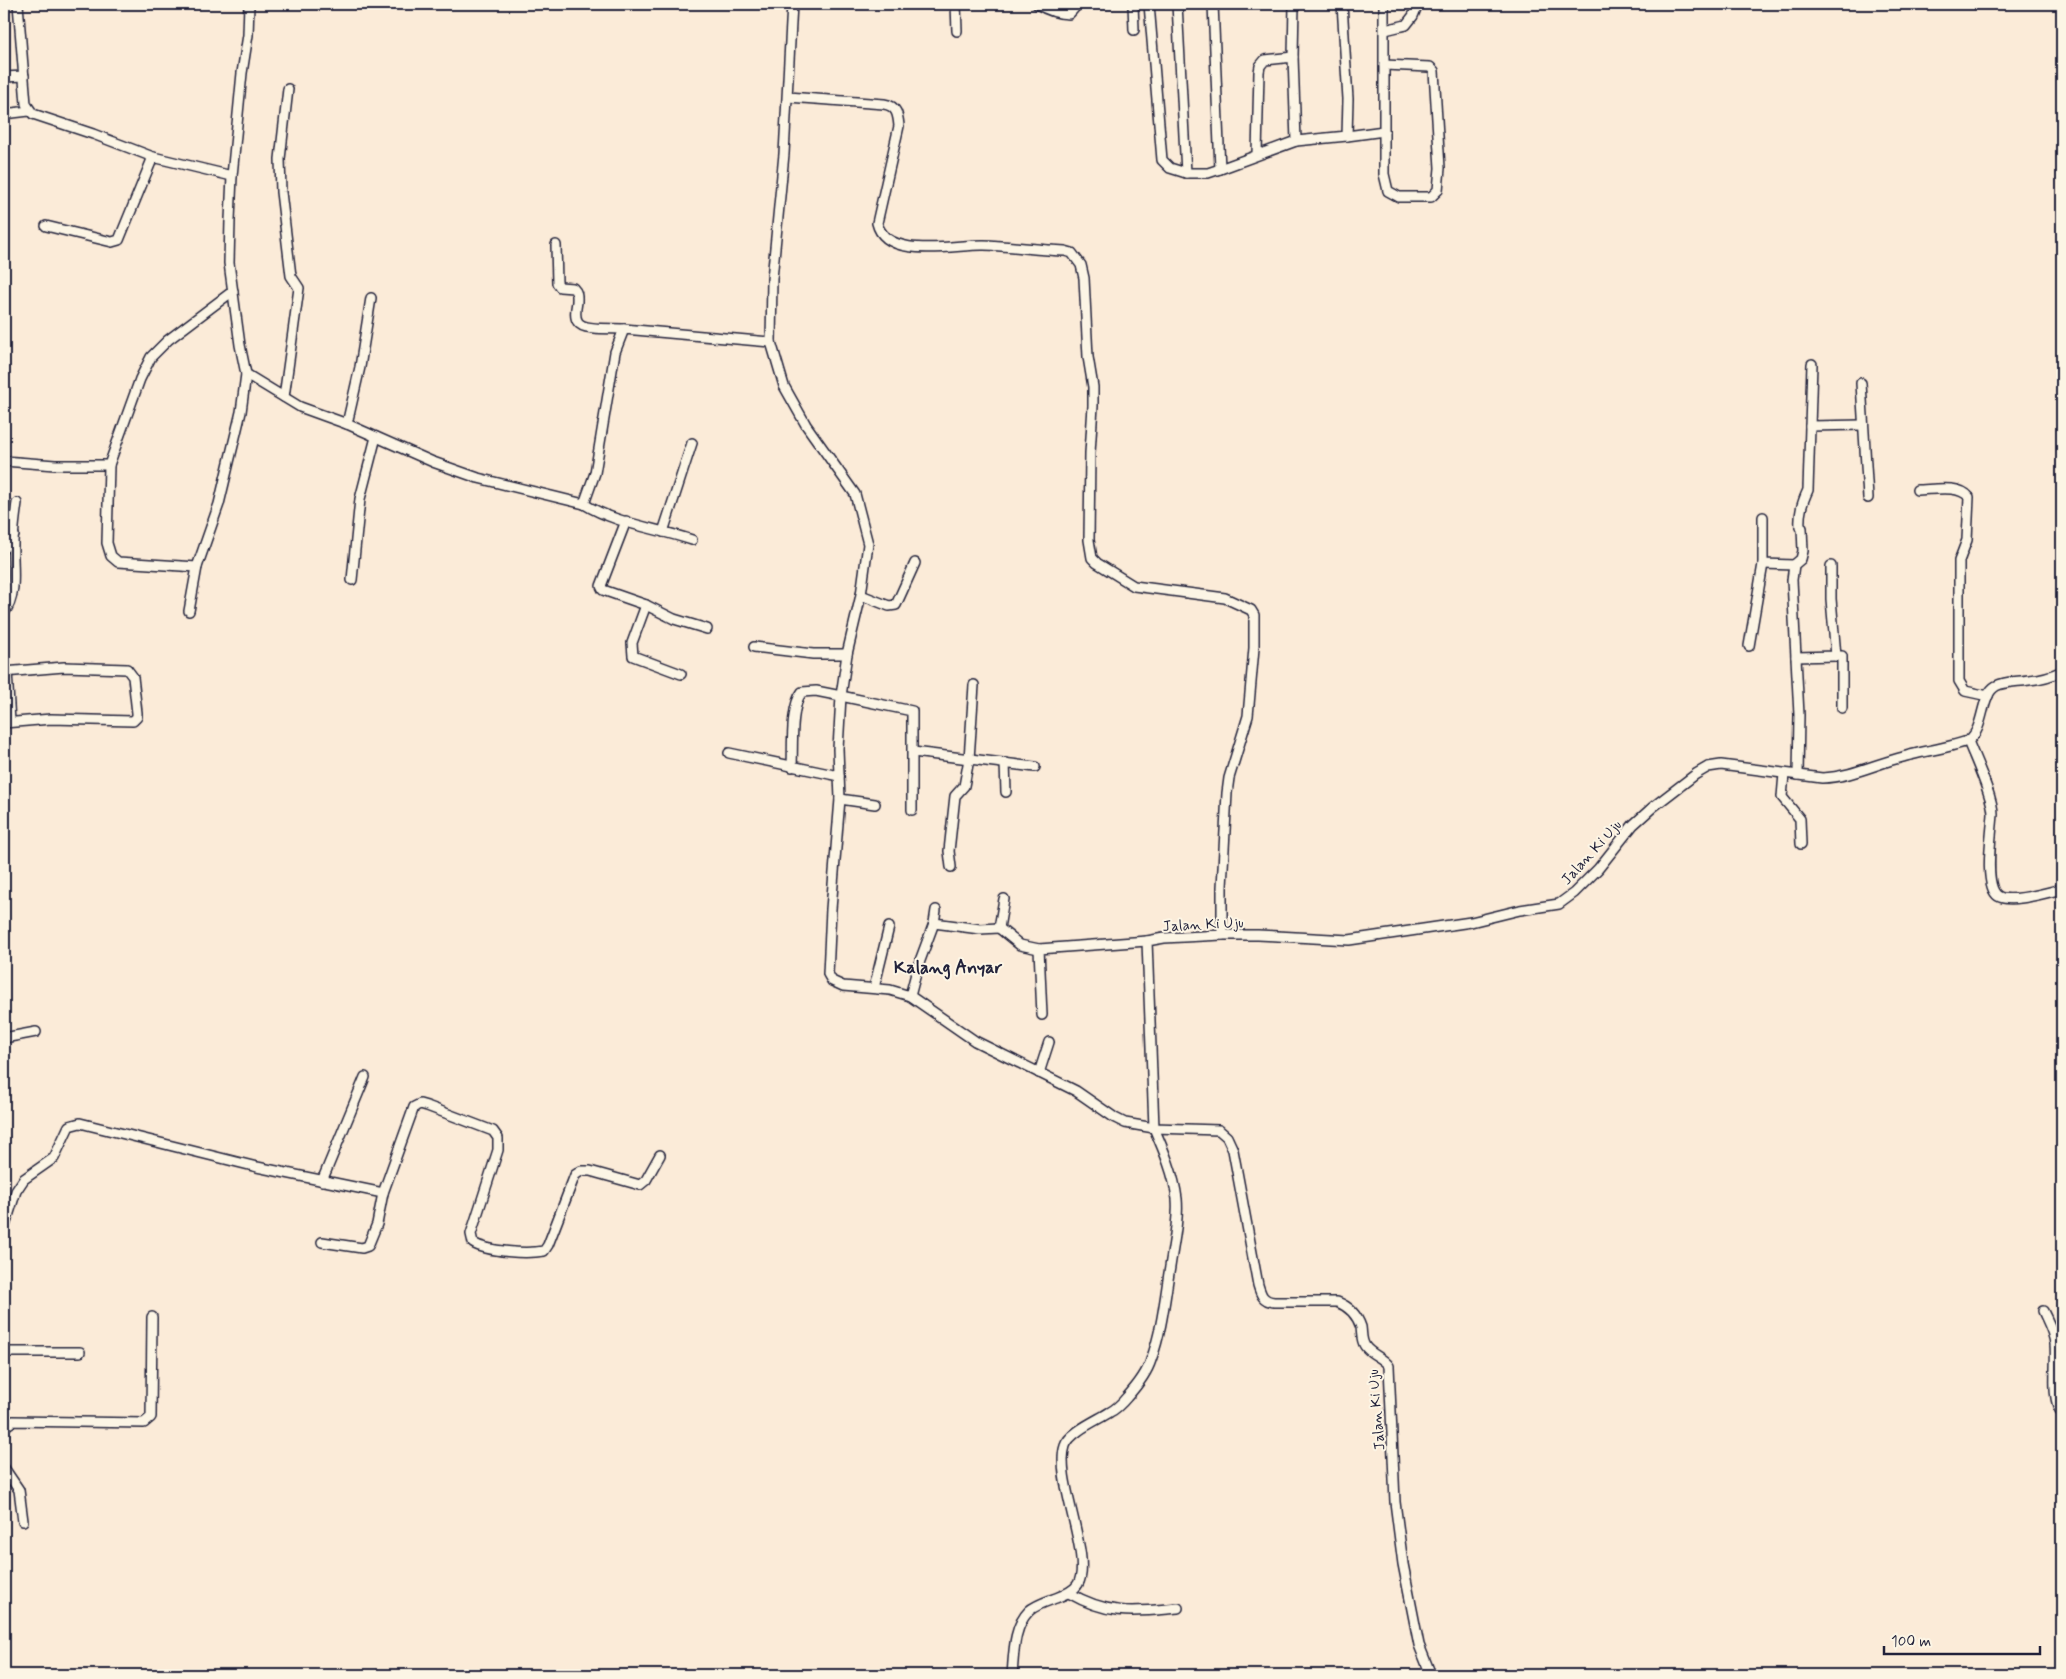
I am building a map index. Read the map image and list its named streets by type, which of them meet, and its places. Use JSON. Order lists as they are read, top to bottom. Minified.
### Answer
{"streets":{"street":["Jalan Ki Uju"]},"districts":["Kalang Anyar"],"scale_bar":"100 m"}
